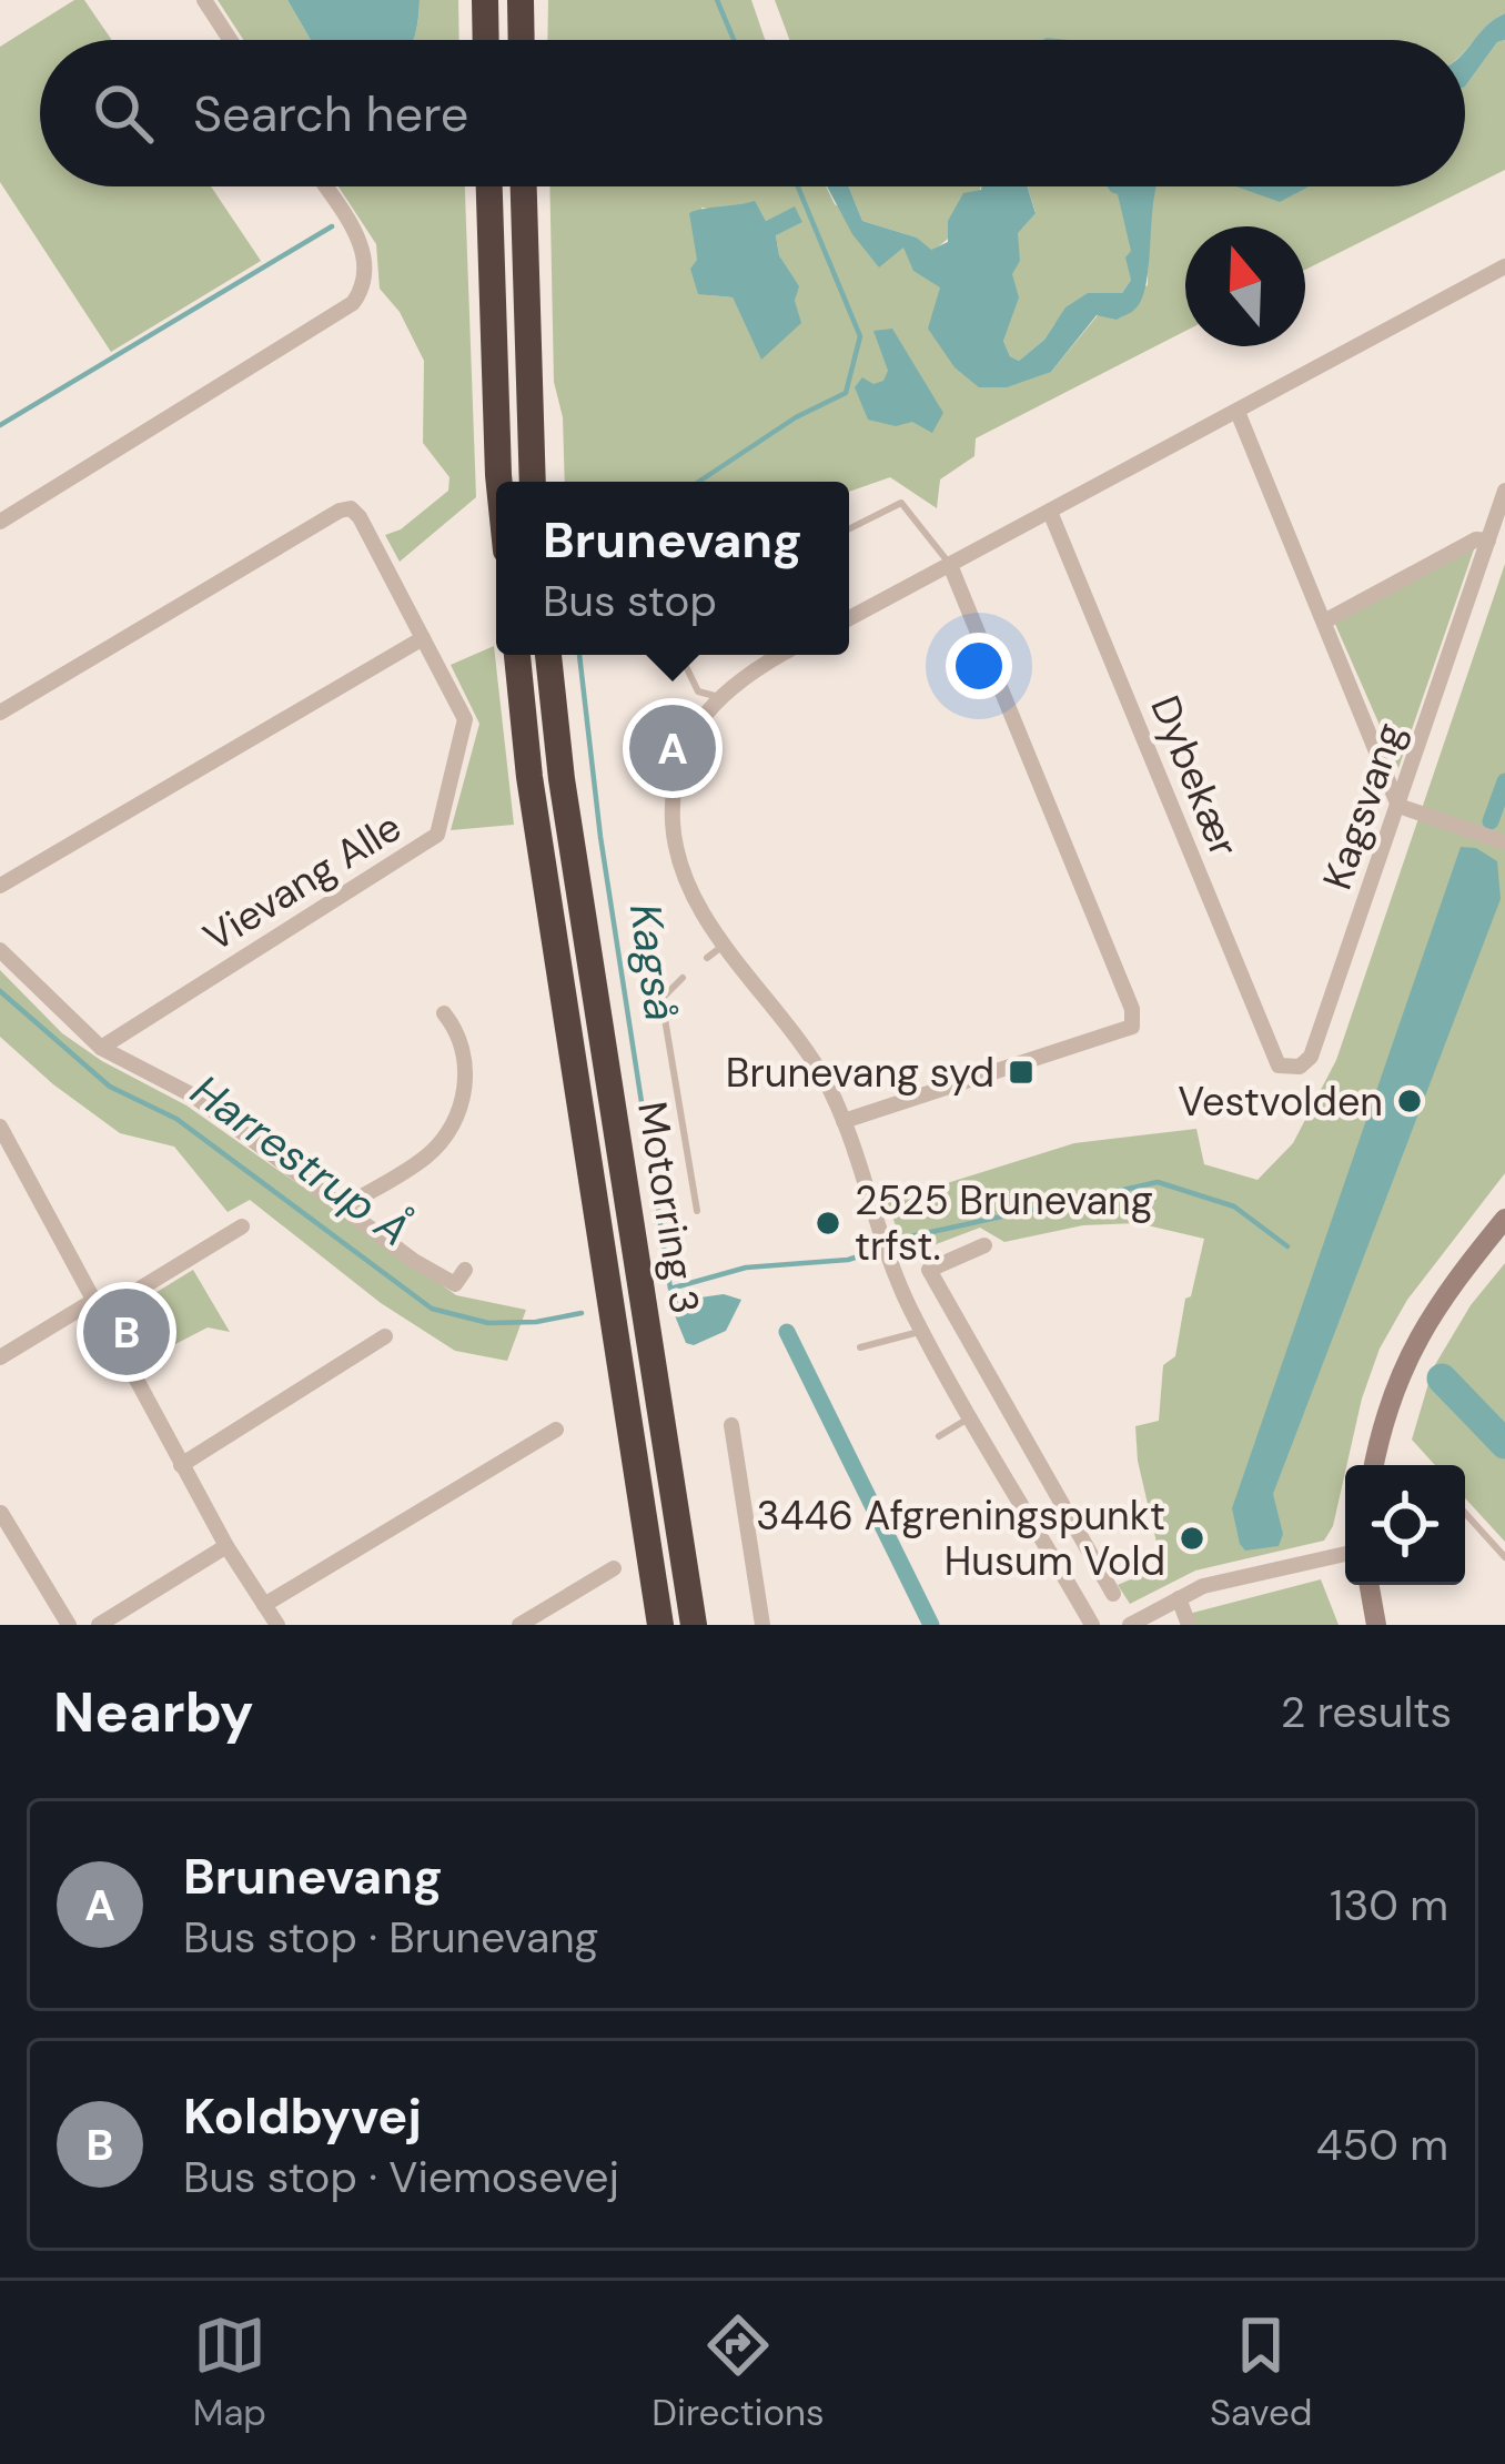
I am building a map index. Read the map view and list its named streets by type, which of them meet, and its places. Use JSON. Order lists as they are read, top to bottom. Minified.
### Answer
{"streets":{"highway":["Motorring 3"],"street":["Dybekær","Kagsvang","Vievang Alle"]},"crossings":[["Dybekær","Kagsvang"]],"water":["Kagså","Harrestrup Å"],"places":{"transit":["Brunevang syd"],"other":["Vestvolden","2525 Brunevang trfst.","3446 Afgreningspunkt Husum Vold"]},"north":"top","page":{"search":"Search here","popup":["Brunevang","Bus stop"],"pins":["A","B"],"heading":["Nearby","2 results"],"list":[{"mark":"A","name":"Brunevang","note":"Bus stop · Brunevang","value":"130 m"},{"mark":"B","name":"Koldbyvej","note":"Bus stop · Viemosevej","value":"450 m"}],"nav":["Map","Directions","Saved"]}}
